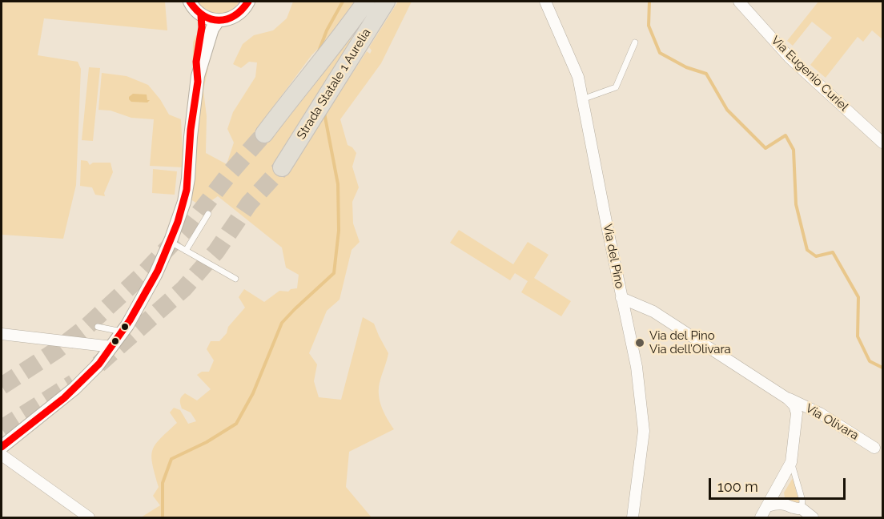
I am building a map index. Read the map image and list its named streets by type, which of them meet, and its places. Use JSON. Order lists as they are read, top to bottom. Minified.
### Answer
{"streets":{"highway":["Strada Statale 1 Aurelia"],"street":["Via Eugenio Curiel","Via del Pino","Via Olivara"]},"crossings":[["Via del Pino","Via Olivara"]],"places":["Via del Pino Via dell’Olivara"],"scale_bar":"100 m"}
